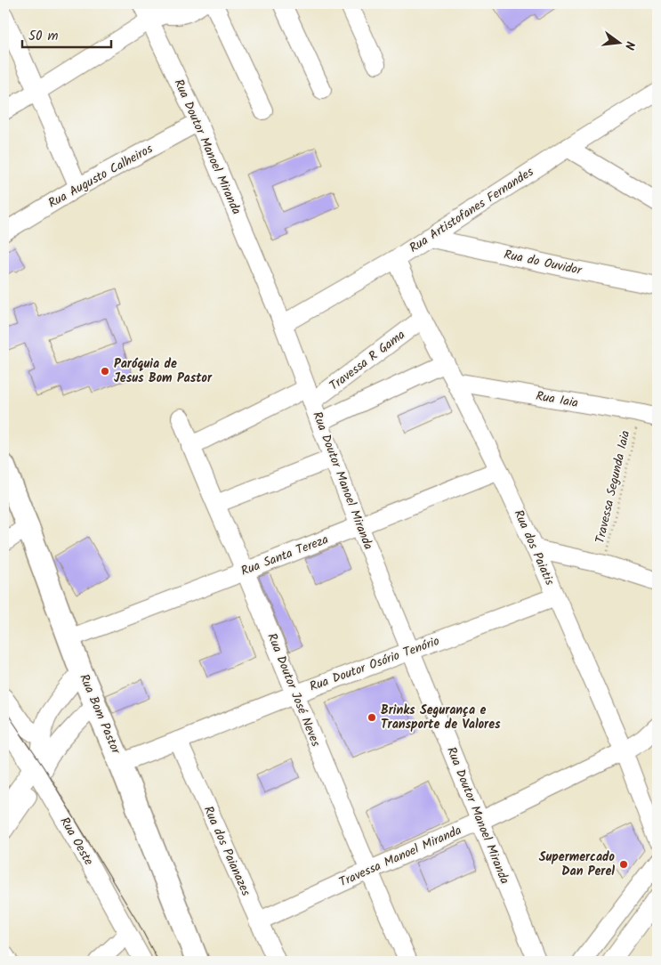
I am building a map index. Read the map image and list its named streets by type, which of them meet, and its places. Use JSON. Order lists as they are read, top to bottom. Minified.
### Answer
{"streets":{"main road":["Rua Bom Pastor"],"street":["Rua Doutor Manoel Miranda","Rua Augusto Calheiros","Rua Artistofanes Fernandes","Rua do Ouvidor","Travessa R Gama","Rua Iaia","Rua dos Paiatis","Rua Santa Tereza","Rua Doutor Osório Tenório","Rua Doutor José Neves","Rua Oeste","Rua dos Paianazes","Travessa Manoel Miranda"],"path":["Travessa Segunda Iaia"]},"crossings":[["Rua Doutor Manoel Miranda","Rua Augusto Calheiros"],["Rua Doutor Manoel Miranda","Rua Artistofanes Fernandes"],["Rua Doutor Manoel Miranda","Travessa R Gama"],["Rua Doutor Manoel Miranda","Rua Santa Tereza"],["Rua Doutor Manoel Miranda","Rua Doutor Osório Tenório"],["Rua Doutor Manoel Miranda","Travessa Manoel Miranda"],["Rua Artistofanes Fernandes","Rua do Ouvidor"],["Rua Artistofanes Fernandes","Rua dos Paiatis"],["Travessa R Gama","Rua dos Paiatis"],["Travessa R Gama","Rua Doutor José Neves"],["Rua Iaia","Travessa Segunda Iaia"],["Rua Iaia","Rua dos Paiatis"],["Rua dos Paiatis","Rua Santa Tereza"],["Rua dos Paiatis","Rua Doutor Osório Tenório"],["Rua dos Paiatis","Travessa Manoel Miranda"],["Rua Santa Tereza","Rua Doutor José Neves"],["Rua Santa Tereza","Rua Bom Pastor"],["Rua Doutor Osório Tenório","Rua Doutor José Neves"],["Rua Doutor Osório Tenório","Rua Bom Pastor"],["Rua Doutor Osório Tenório","Rua dos Paianazes"],["Rua Doutor José Neves","Travessa Manoel Miranda"],["Rua dos Paianazes","Travessa Manoel Miranda"]],"places":["Paróquia de Jesus Bom Pastor","Brinks Segurança e Transporte de Valores","Supermercado Dan Perel"],"scale_bar":"50 m","north":"right"}
